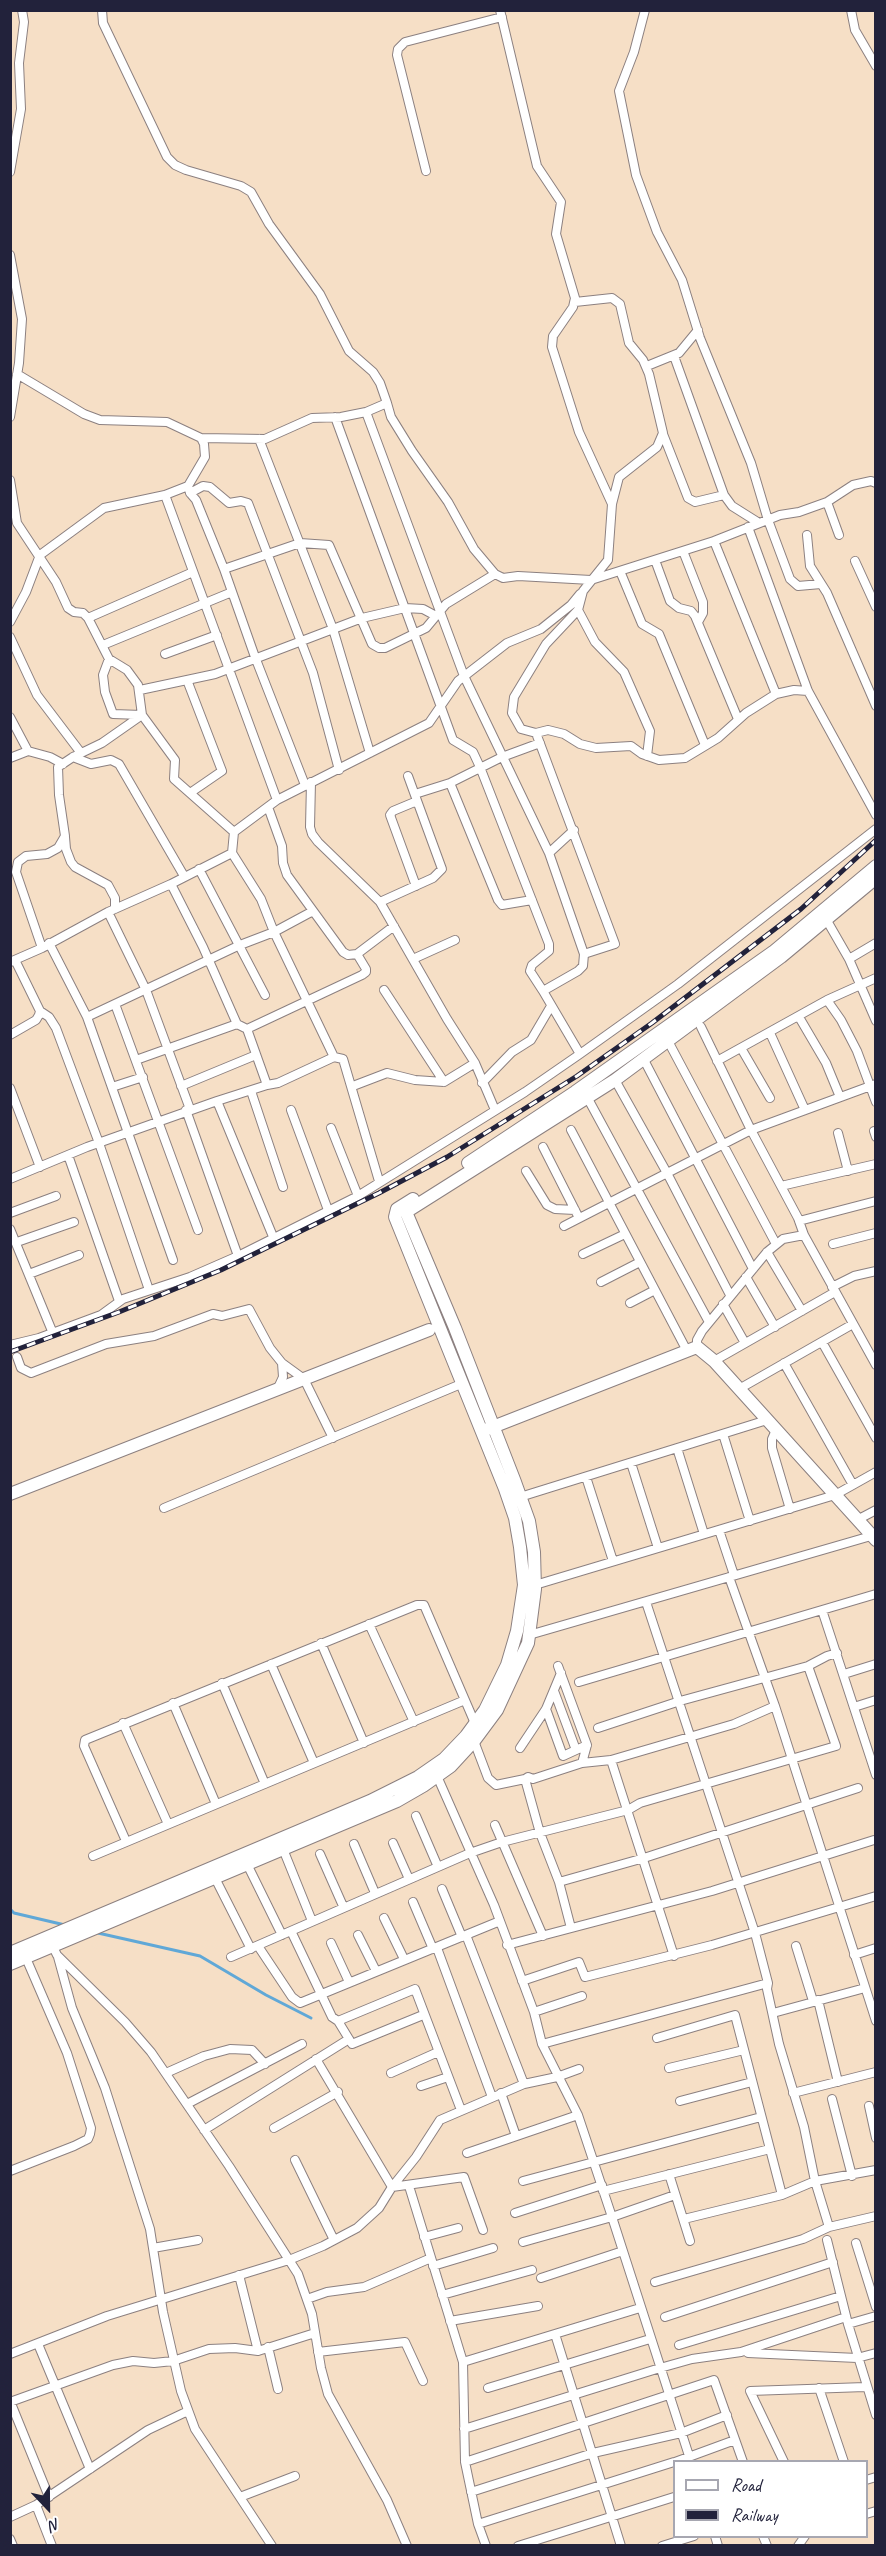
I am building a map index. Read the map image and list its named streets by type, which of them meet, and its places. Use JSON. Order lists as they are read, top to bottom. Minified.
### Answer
{"legend":["Road","Railway"],"north":"bottom"}
